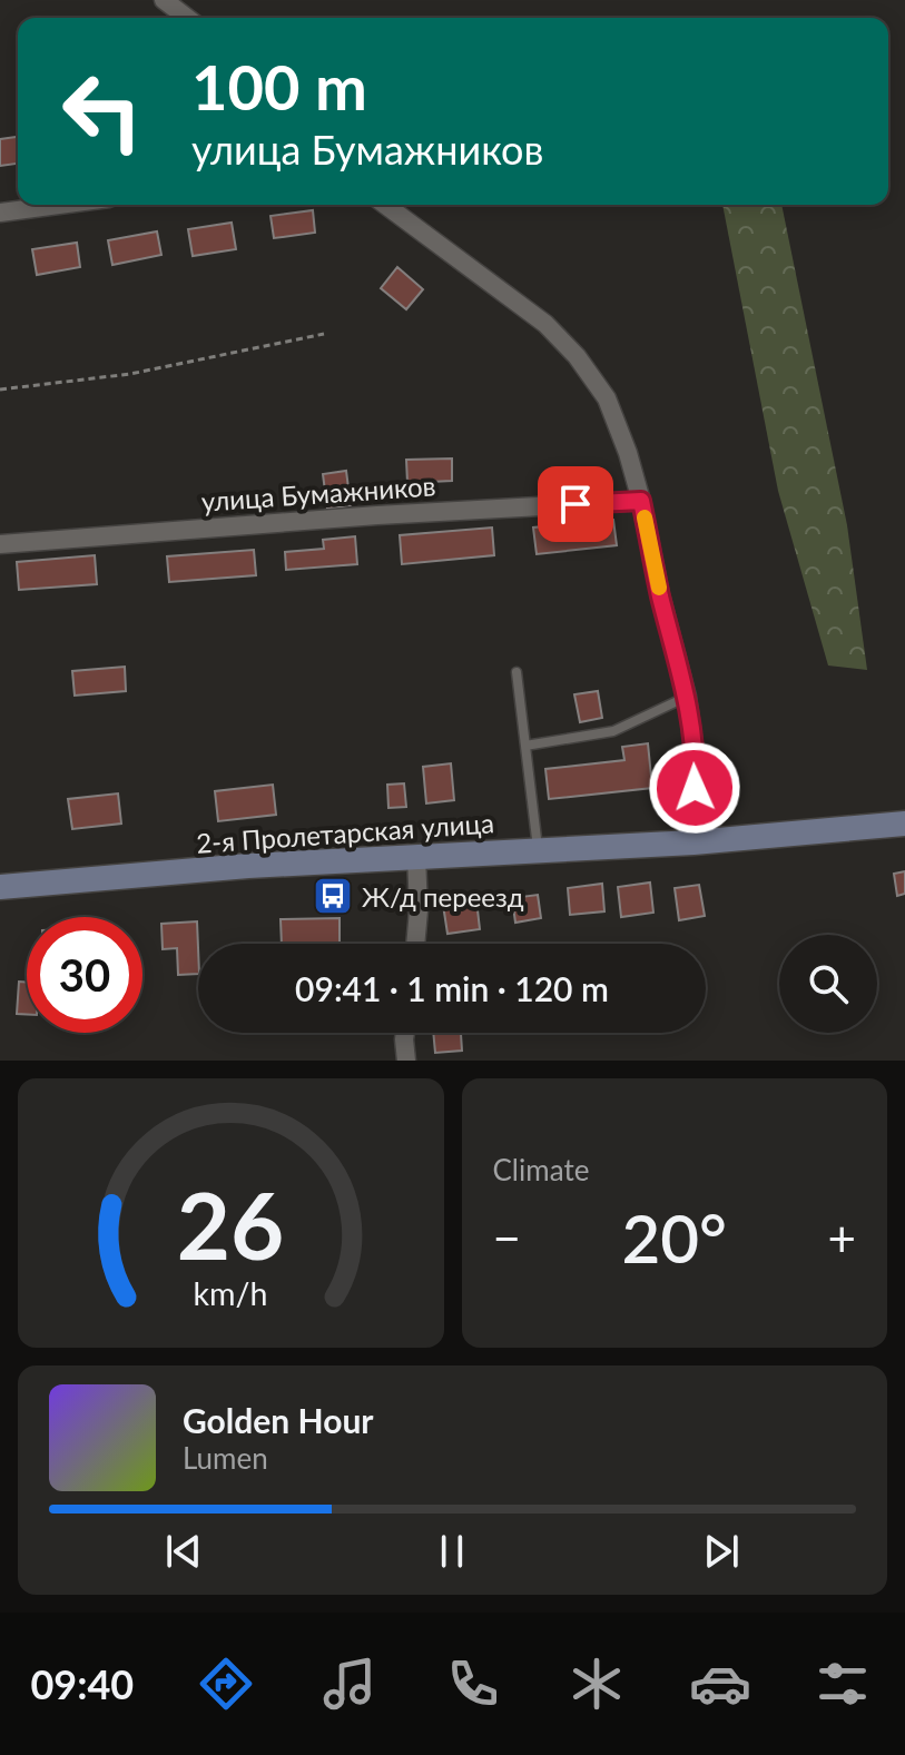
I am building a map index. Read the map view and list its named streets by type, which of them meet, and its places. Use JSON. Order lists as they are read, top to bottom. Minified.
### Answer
{"streets":{"main road":["2-я Пролетарская улица"],"street":["улица Бумажников"]},"places":{"bus stop":["Ж/д переезд"]},"page":{"turn":["100 m","улица Бумажников"],"limit":"30","trip":"09:41 · 1 min · 120 m","tile":"Climate","heat":["−","20°","+"],"song":["Golden Hour","Lumen"],"tabs":"09:40","gauge":["26","km/h"]}}
